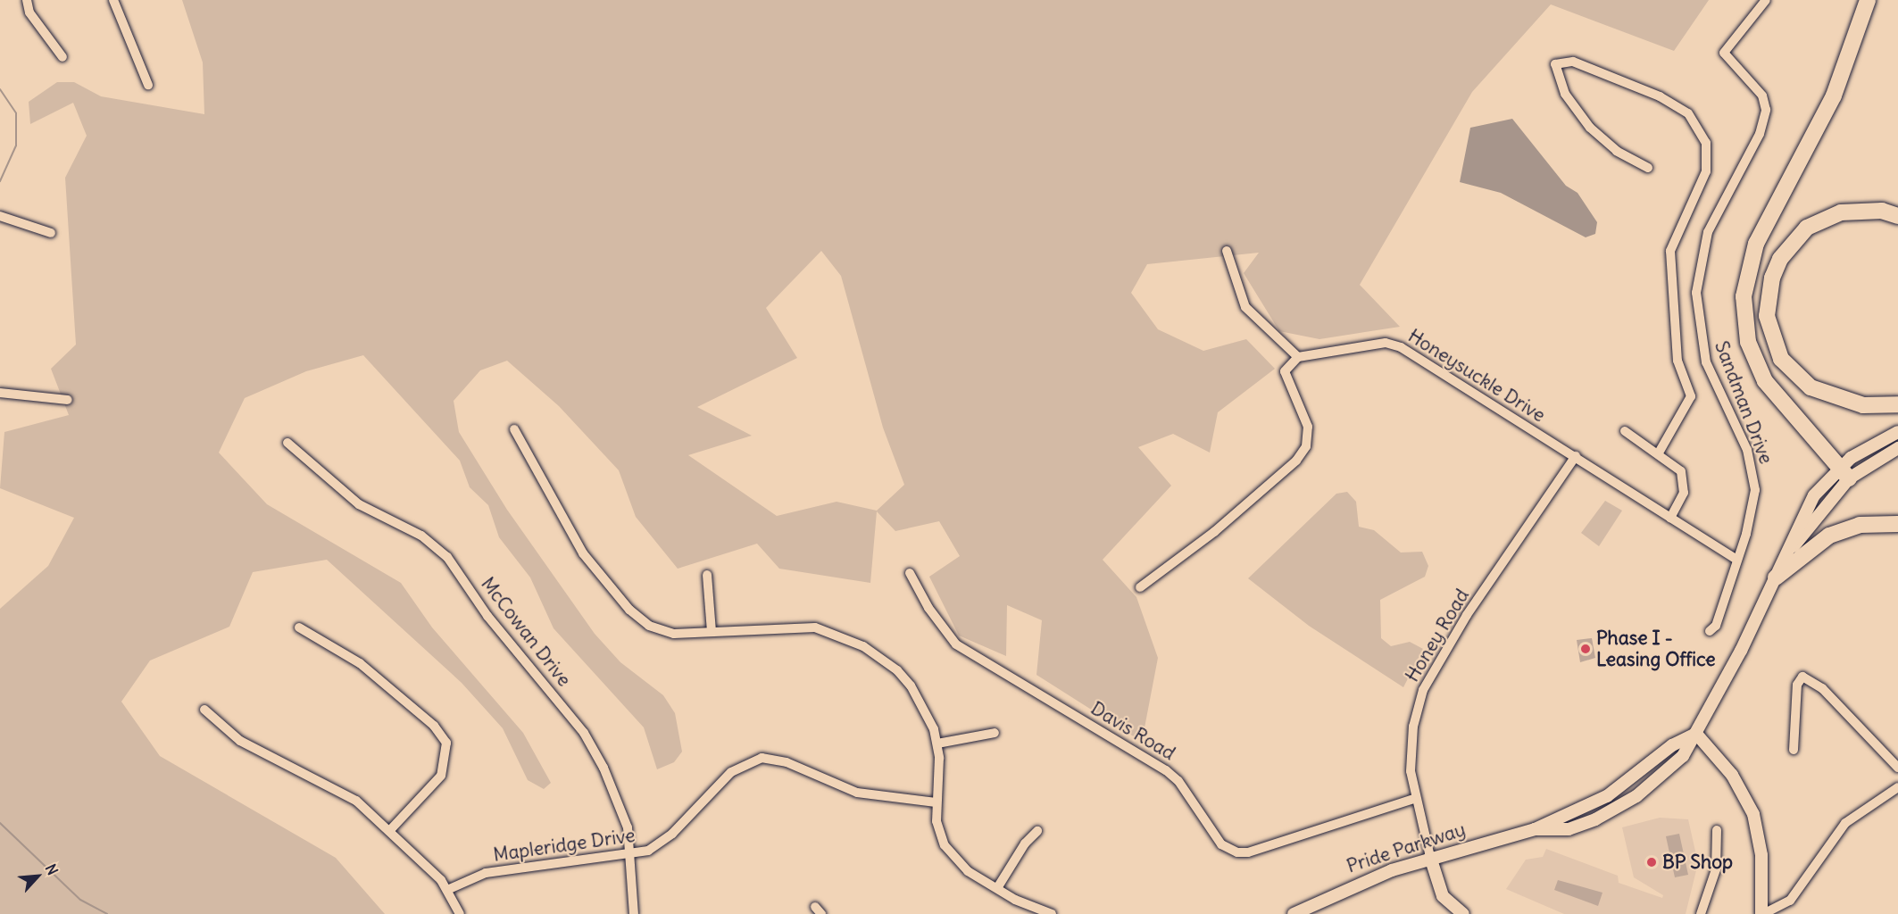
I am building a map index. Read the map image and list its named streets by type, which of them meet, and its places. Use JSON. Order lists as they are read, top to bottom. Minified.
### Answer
{"streets":{"main road":["Pride Parkway"],"street":["Honeysuckle Drive","Sandman Drive","McCowan Drive","Honey Road","Davis Road","Mapleridge Drive"]},"crossings":[["Honeysuckle Drive","Sandman Drive"],["Honeysuckle Drive","Honey Road"],["McCowan Drive","Mapleridge Drive"],["Honey Road","Davis Road"],["Honey Road","Pride Parkway"]],"places":["Phase I - Leasing Office","BP Shop"],"north":"top right"}
